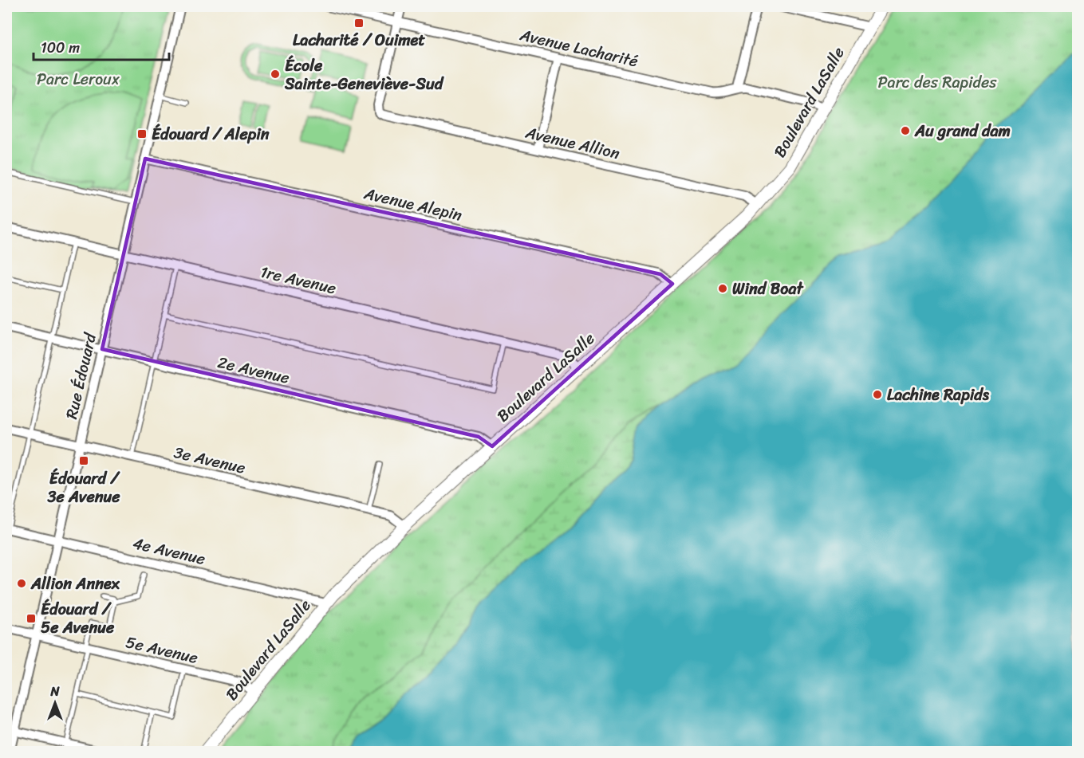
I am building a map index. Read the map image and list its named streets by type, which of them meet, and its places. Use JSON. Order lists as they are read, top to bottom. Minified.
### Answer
{"streets":{"main road":["Boulevard LaSalle"],"street":["Avenue Lacharité","Avenue Allion","Avenue Alepin","1re Avenue","2e Avenue","Rue Édouard","3e Avenue","4e Avenue","5e Avenue"]},"crossings":[["Avenue Lacharité","Boulevard LaSalle"],["Avenue Lacharité","Avenue Allion"],["Boulevard LaSalle","Avenue Allion"],["Boulevard LaSalle","Avenue Alepin"],["Boulevard LaSalle","1re Avenue"],["Boulevard LaSalle","2e Avenue"],["Boulevard LaSalle","3e Avenue"],["Boulevard LaSalle","4e Avenue"],["Boulevard LaSalle","5e Avenue"],["Avenue Alepin","Rue Édouard"],["1re Avenue","Rue Édouard"],["2e Avenue","Rue Édouard"],["Rue Édouard","3e Avenue"],["Rue Édouard","4e Avenue"],["Rue Édouard","5e Avenue"]],"parks":["Parc Leroux","Parc des Rapides"],"places":{"transit":["Lacharité / Ouimet","Édouard / Alepin","Édouard / 3e Avenue","Édouard / 5e Avenue"],"other":["École Sainte-Geneviève-Sud","Au grand dam","Wind Boat","Lachine Rapids","Allion Annex"]},"scale_bar":"100 m","north":"top"}
